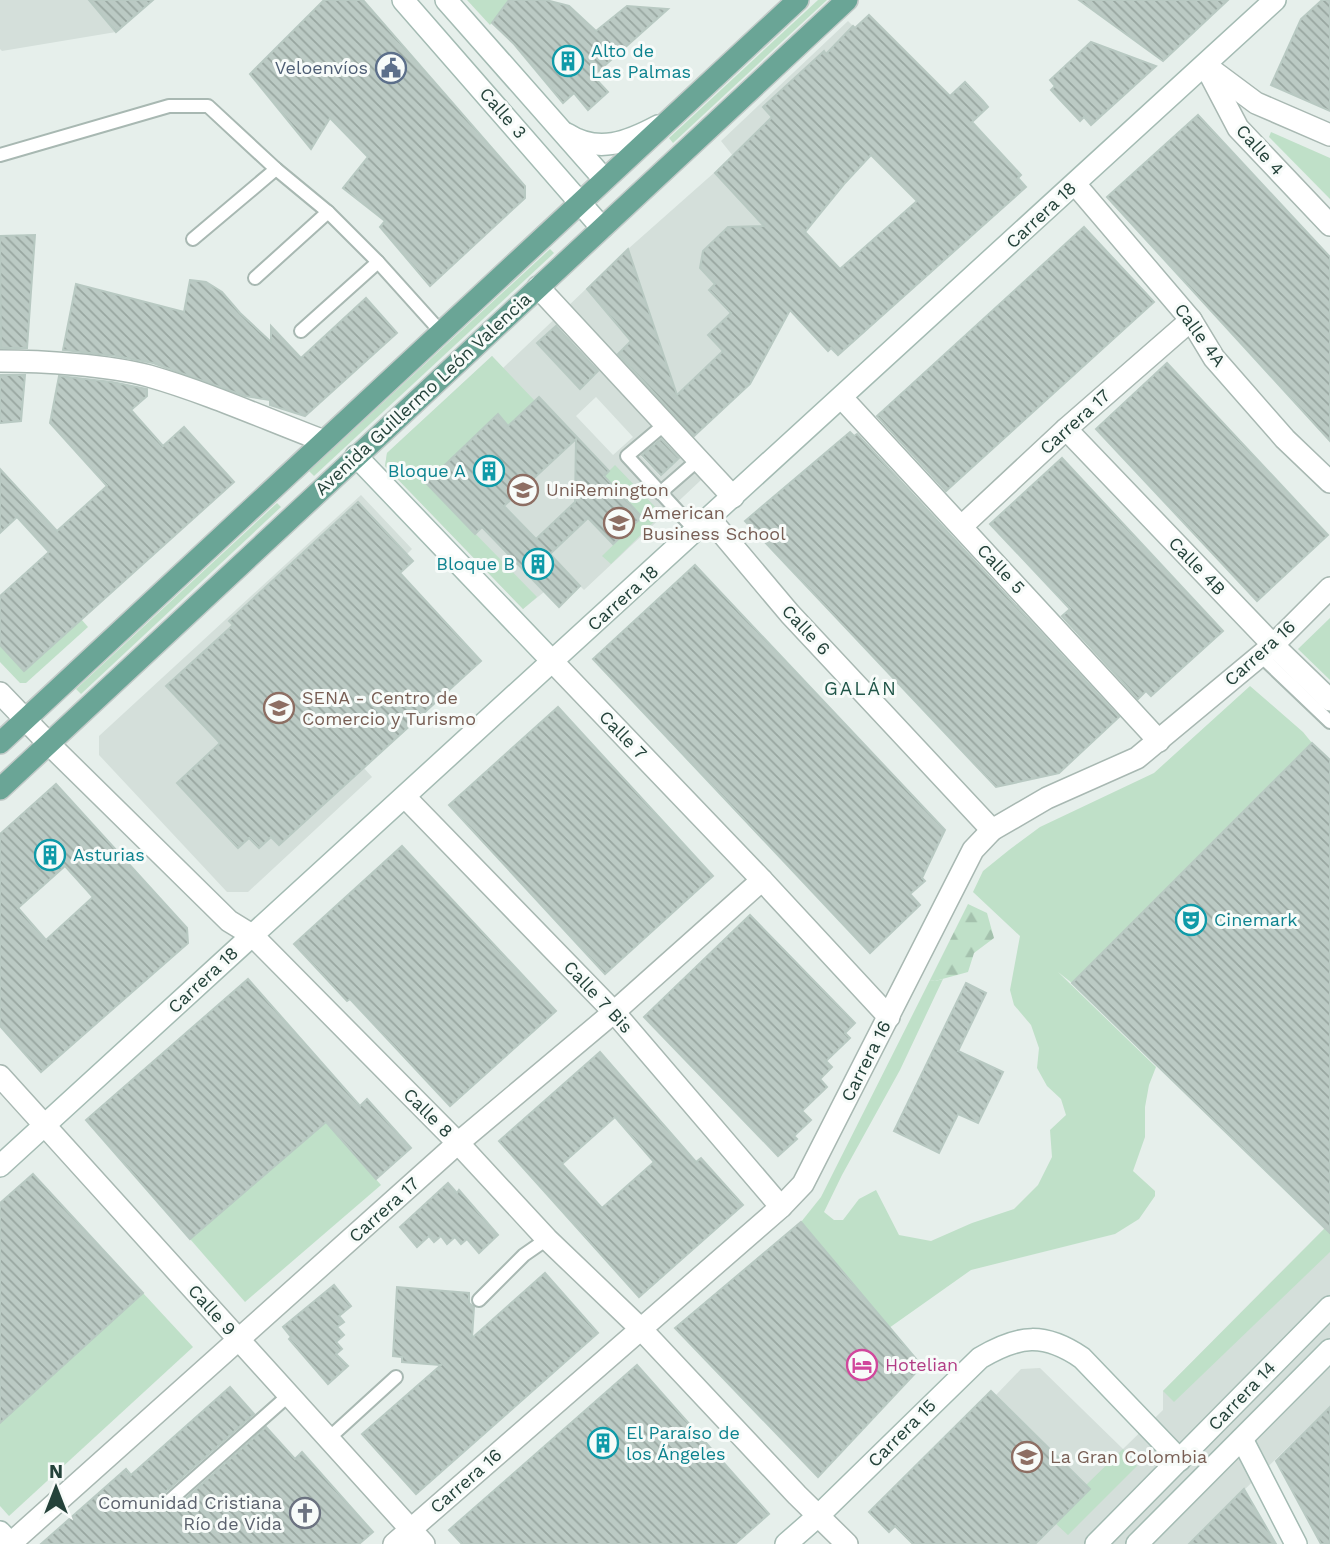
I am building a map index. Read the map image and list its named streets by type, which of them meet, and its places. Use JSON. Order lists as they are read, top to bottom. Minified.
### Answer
{"streets":{"main road":["Avenida Guillermo León Valencia"],"street":["Calle 3","Calle 4","Carrera 18","Calle 4A","Carrera 17","Calle 4B","Calle 5","Calle 6","Carrera 16","Calle 7","Calle 7 Bis","Calle 8","Calle 9","Carrera 14","Carrera 15"]},"crossings":[["Calle 3","Avenida Guillermo León Valencia"],["Calle 4","Carrera 18"],["Carrera 18","Calle 4A"],["Carrera 18","Calle 5"],["Carrera 18","Calle 6"],["Carrera 18","Calle 7"],["Carrera 18","Calle 7 Bis"],["Carrera 18","Calle 8"],["Carrera 18","Calle 9"],["Calle 4A","Carrera 17"],["Avenida Guillermo León Valencia","Calle 7"],["Avenida Guillermo León Valencia","Calle 8"],["Carrera 17","Calle 4B"],["Carrera 17","Calle 5"],["Carrera 17","Calle 7"],["Carrera 17","Calle 7 Bis"],["Carrera 17","Calle 8"],["Carrera 17","Calle 9"],["Calle 4B","Carrera 16"],["Calle 5","Carrera 16"],["Calle 6","Carrera 16"],["Carrera 16","Calle 7"],["Carrera 16","Calle 7 Bis"],["Carrera 16","Calle 8"],["Carrera 16","Calle 9"],["Calle 8","Carrera 15"],["Carrera 14","Carrera 15"]],"districts":["GALÁN"],"places":{"building":["Alto de Las Palmas","Bloque A","Bloque B","Asturias","El Paraíso de los Ángeles"],"public building":["Veloenvíos"],"school or university":["UniRemington","American Business School","SENA - Centro de Comercio y Turismo","La Gran Colombia"],"theatre":["Cinemark"],"hotel":["Hotelian"],"church":["Comunidad Cristiana Río de Vida"]},"north":"top"}
